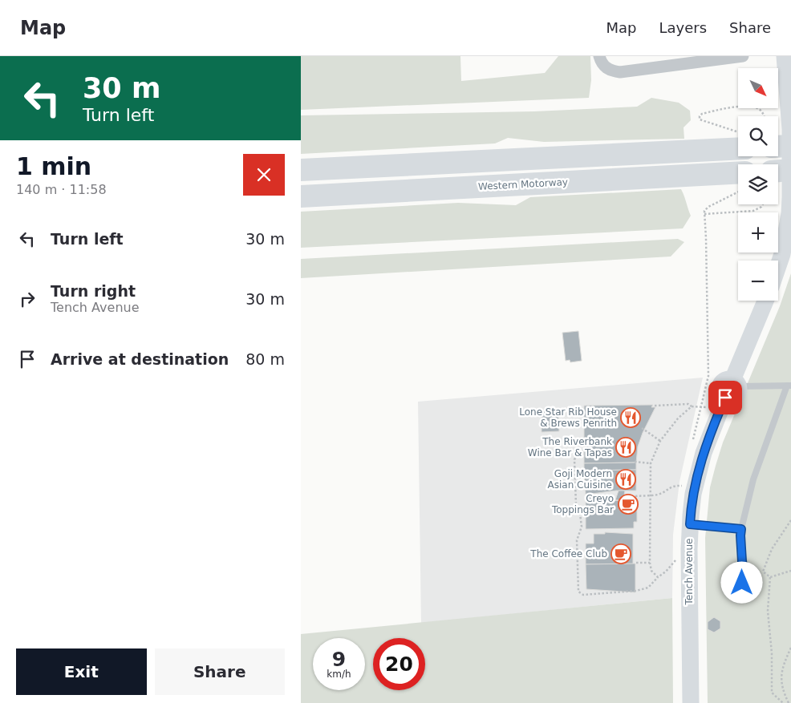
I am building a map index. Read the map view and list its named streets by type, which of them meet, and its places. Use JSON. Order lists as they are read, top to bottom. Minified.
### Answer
{"streets":{"highway":["Western Motorway"],"street":["Tench Avenue"]},"places":{"restaurant":["Lone Star Rib House & Brews Penrith","The Riverbank Wine Bar & Tapas","Goji Modern Asian Cuisine"],"cafe":["Creyo Toppings Bar","The Coffee Club"]},"north":"bottom right","page":{"header":"Map","nav":["Map","Layers","Share"],"turn":["30 m","Turn left"],"map_buttons":["+","−"],"heading":["1 min","140 m · 11:58"],"list":[{"name":"Turn left","value":"30 m"},{"name":"Turn right","note":"Tench Avenue","value":"30 m"},{"name":"Arrive at destination","value":"80 m"}],"speed":"9 km/h","limit":"20","buttons":["Exit","Share"]}}
